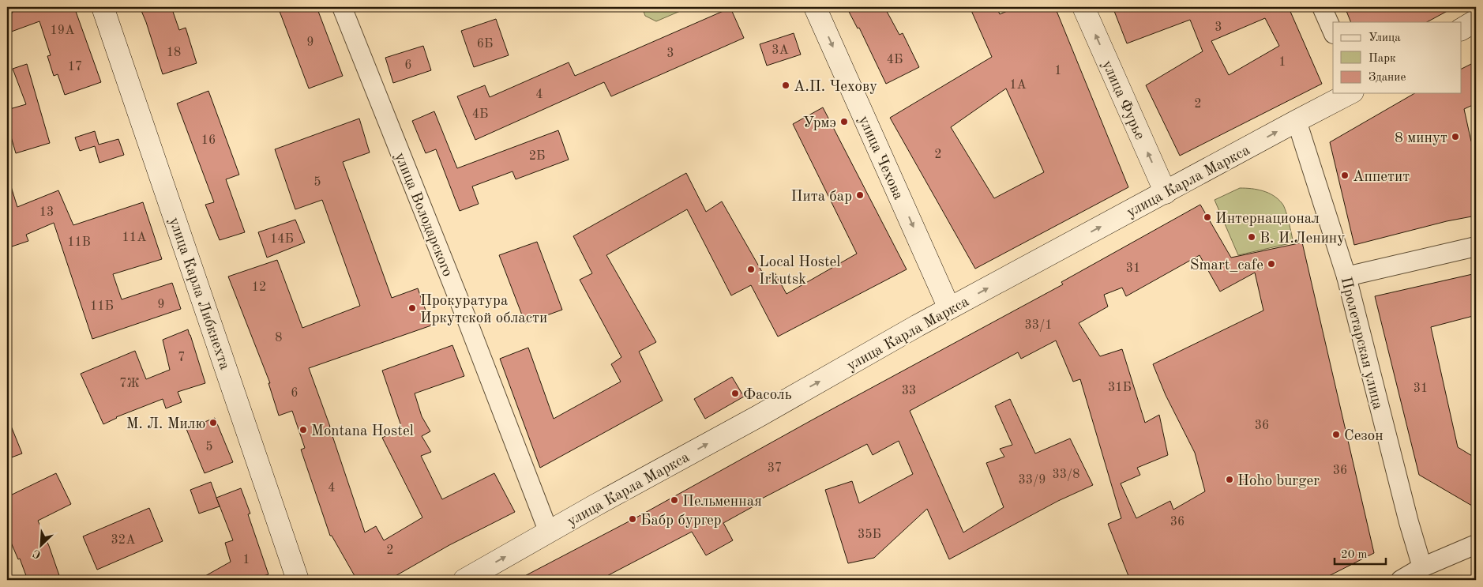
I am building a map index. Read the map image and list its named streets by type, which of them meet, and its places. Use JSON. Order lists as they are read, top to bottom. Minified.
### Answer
{"streets":{"street":["улица Фурье","улица Чехова","улица Карла Маркса","улица Володарского","улица Карла Либкнехта","Пролетарская улица"]},"crossings":[["улица Фурье","улица Карла Маркса"],["улица Чехова","улица Карла Маркса"],["улица Карла Маркса","улица Володарского"],["улица Карла Маркса","Пролетарская улица"]],"one_way":["улица Фурье","улица Чехова","улица Карла Маркса"],"places":["А.П. Чехову","Урмэ","8 минут","Аппетит","Пита бар","Интернационал","В. И.Ленину","Smart_cafe","Local Hostel Irkutsk","Прокуратура Иркутской области","Фасоль","М. Л. Милю","Montana Hostel","Сезон","Hoho burger","Пельменная","Бабр бургер"],"house_numbers":["3","19А","9","6Б","3А","18","3","4Б","1","6","17","1","1А","4","2","4Б","16","2","2Б","5","13","11А","14Б","11В","31","12","9","11Б","33/1","8","7","7Ж","31Б","31","33","6","36","5","37","36","33/8","33/9","4","36","35Б","32А","2","1"],"legend":["Улица","Парк","Здание"],"scale_bar":"20 m","north":"bottom left"}
